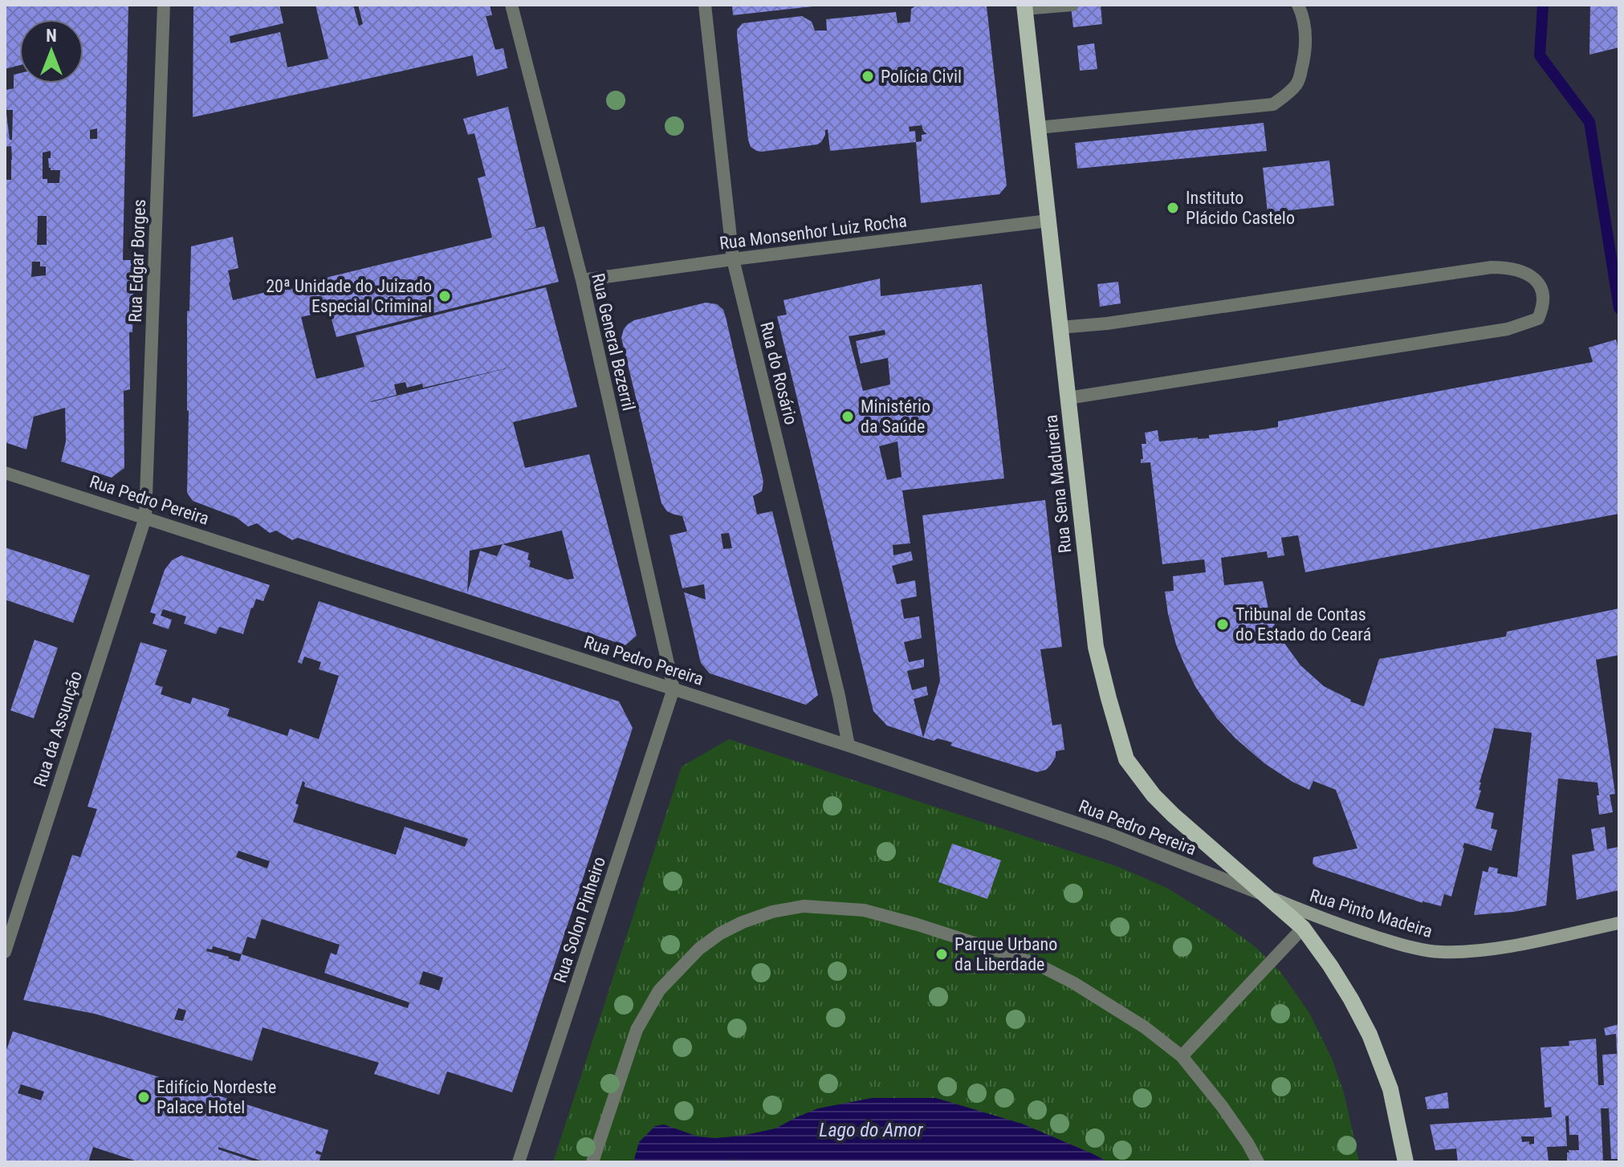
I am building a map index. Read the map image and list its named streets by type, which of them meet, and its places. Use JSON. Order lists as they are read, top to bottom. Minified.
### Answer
{"streets":{"main road":["Rua Sena Madureira","Rua Pinto Madeira"],"street":["Rua Monsenhor Luiz Rocha","Rua Edgar Borges","Rua General Bezerril","Rua do Rosário","Rua Pedro Pereira","Rua da Assunção","Rua Solon Pinheiro"]},"crossings":[["Rua Monsenhor Luiz Rocha","Rua General Bezerril"],["Rua Monsenhor Luiz Rocha","Rua do Rosário"],["Rua Monsenhor Luiz Rocha","Rua Sena Madureira"],["Rua Edgar Borges","Rua Pedro Pereira"],["Rua Edgar Borges","Rua da Assunção"],["Rua General Bezerril","Rua Pedro Pereira"],["Rua General Bezerril","Rua Solon Pinheiro"],["Rua do Rosário","Rua Pedro Pereira"],["Rua Sena Madureira","Rua Pedro Pereira"],["Rua Sena Madureira","Rua Pinto Madeira"],["Rua Pedro Pereira","Rua da Assunção"],["Rua Pedro Pereira","Rua Pinto Madeira"],["Rua Pedro Pereira","Rua Solon Pinheiro"]],"water":["Lago do Amor"],"places":["Polícia Civil","Instituto Plácido Castelo","20ª Unidade do Juizado Especial Criminal","Ministério da Saúde","Tribunal de Contas do Estado do Ceará","Parque Urbano da Liberdade","Edifício Nordeste Palace Hotel"],"north":"top"}
